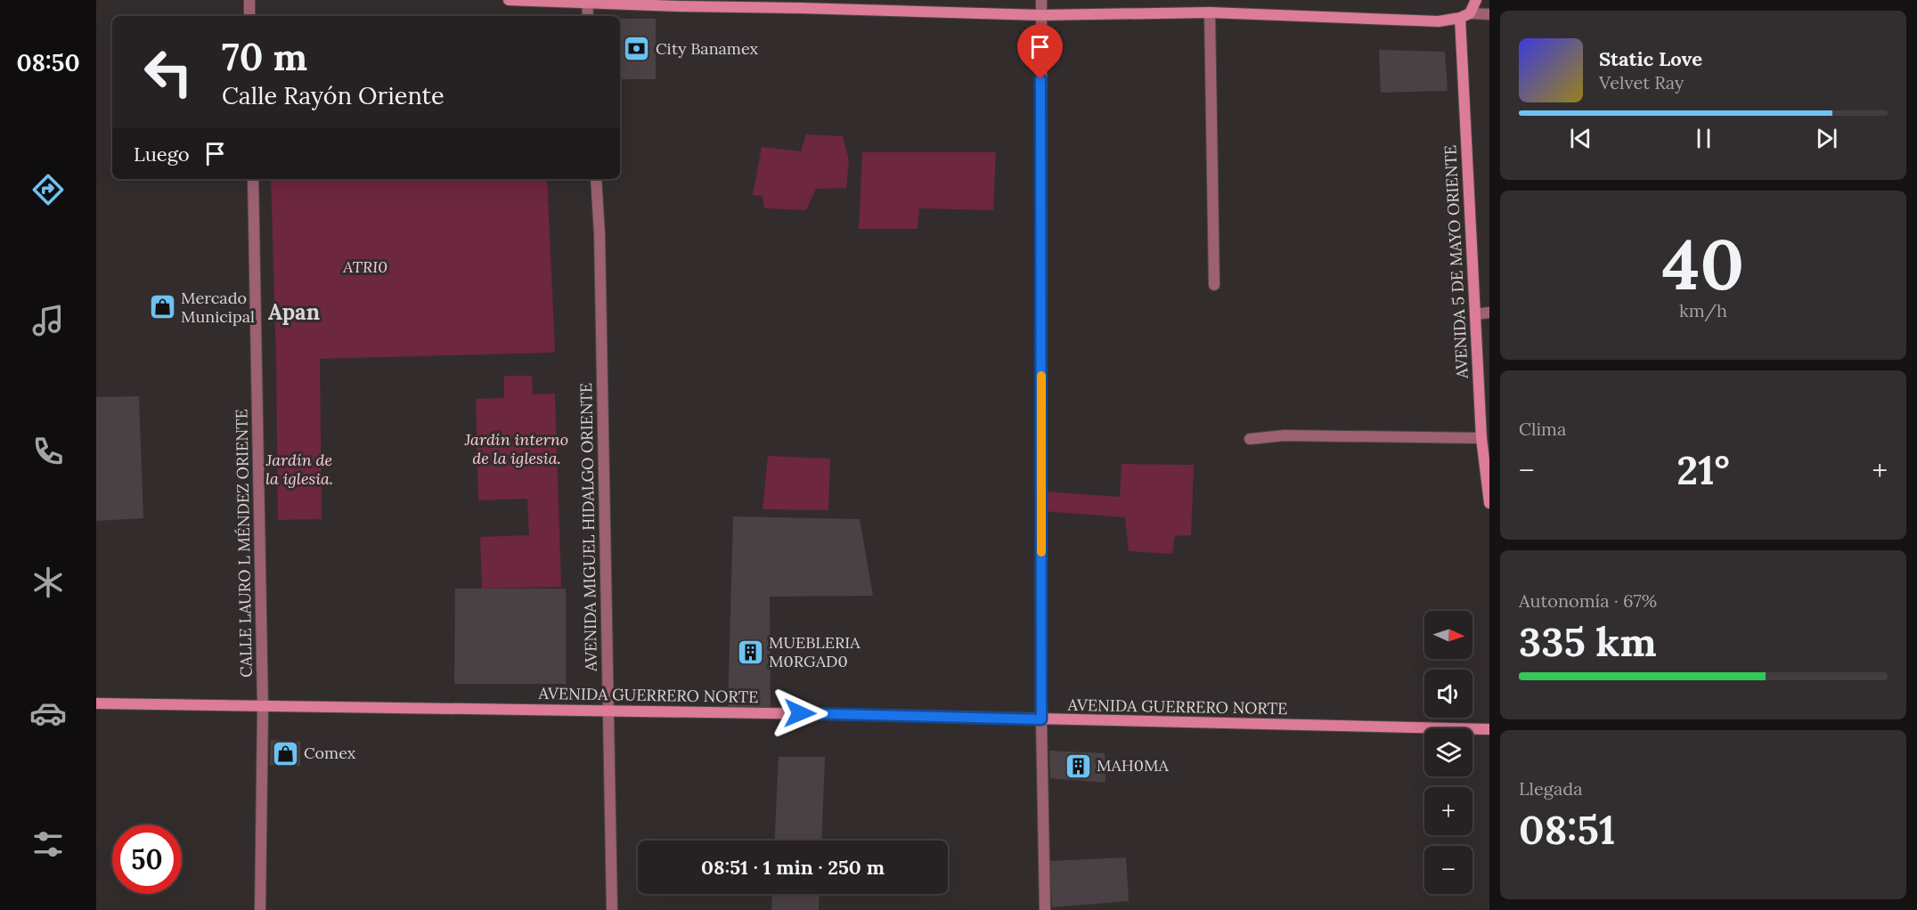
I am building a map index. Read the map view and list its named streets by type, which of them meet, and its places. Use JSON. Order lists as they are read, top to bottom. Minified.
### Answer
{"streets":{"main road":["AVENIDA 5 DE MAYO ORIENTE","AVENIDA GUERRERO NORTE"],"street":["AVENIDA MIGUEL HIDALGO ORIENTE","CALLE LAURO L MÉNDEZ ORIENTE"]},"crossings":[["AVENIDA MIGUEL HIDALGO ORIENTE","AVENIDA GUERRERO NORTE"],["CALLE LAURO L MÉNDEZ ORIENTE","AVENIDA GUERRERO NORTE"]],"districts":["Apan"],"parks":["ATRI0","Jardín interno de la iglesia.","Jardín de la iglesia."],"places":{"bank":["City Banamex"],"shop":["Mercado Municipal","Comex"],"building":["MUEBLERIA M0RGAD0","MAH0MA"]},"north":"right","page":{"tabs":"08:50","turn":["70 m","Calle Rayón Oriente"],"song":["Static Love","Velvet Ray"],"then":"Luego","tile":[["40","km/h"],"Clima",["Autonomía · 67%","335 km"],["Llegada","08:51"]],"heat":["−","21°","+"],"map_buttons":["+","−"],"limit":"50","trip":"08:51 · 1 min · 250 m"}}
